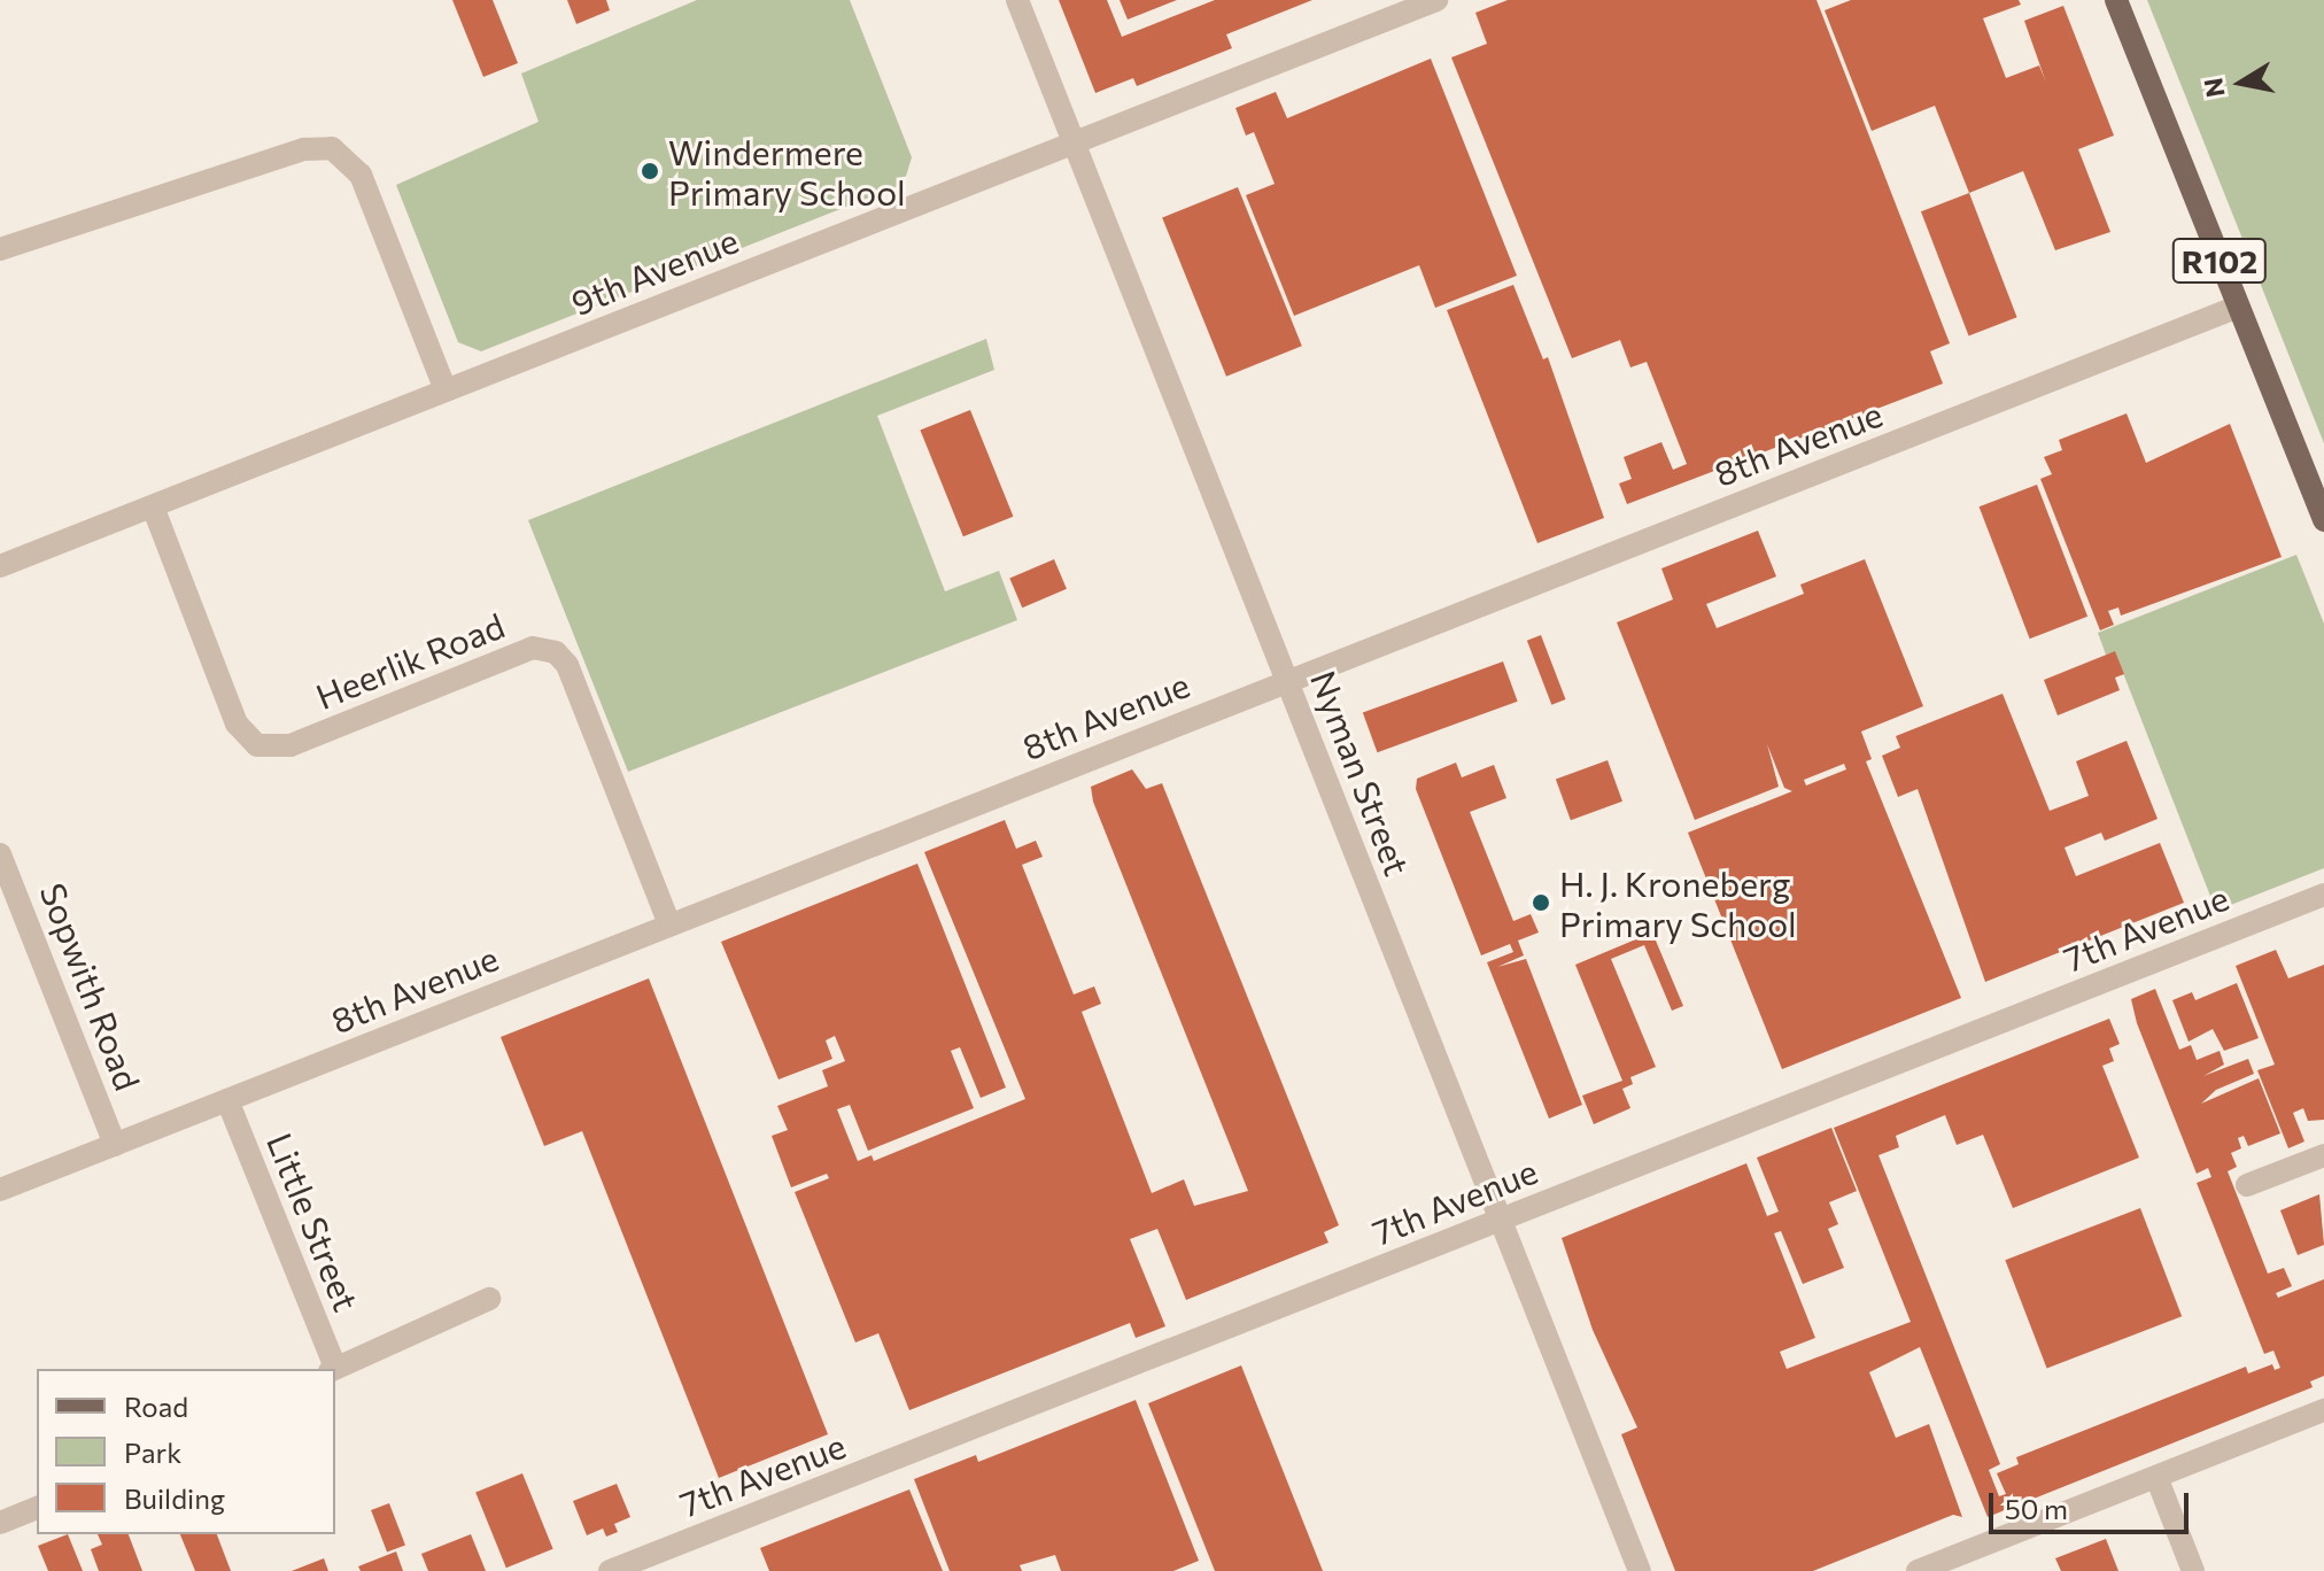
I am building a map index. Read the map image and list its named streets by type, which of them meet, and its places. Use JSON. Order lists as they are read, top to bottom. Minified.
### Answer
{"streets":{"main road":["R102"],"street":["9th Avenue","8th Avenue","Heerlik Road","Nyman Street","7th Avenue","Sopwith Road","Little Street"]},"crossings":[["R102","8th Avenue"],["9th Avenue","Heerlik Road"],["9th Avenue","Nyman Street"],["8th Avenue","Heerlik Road"],["8th Avenue","Nyman Street"],["8th Avenue","Sopwith Road"],["8th Avenue","Little Street"],["Nyman Street","7th Avenue"]],"places":["Windermere Primary School","H. J. Kroneberg Primary School"],"legend":["Road","Park","Building"],"scale_bar":"50 m","north":"left"}
